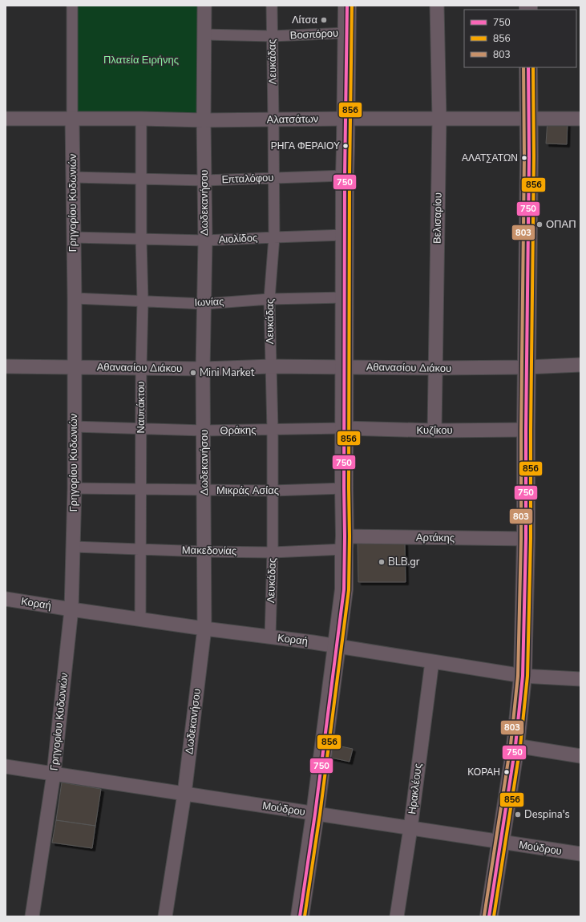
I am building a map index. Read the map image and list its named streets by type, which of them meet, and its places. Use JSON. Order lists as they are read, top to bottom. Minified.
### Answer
{"streets":{"street":["Βοσπόρου","Λευκάδας","Αλατσάτων","Επταλόφου","Γρηγορίου Κυδωνιών","Δωδεκανήσου","Βελισαρίου","Αιολίδος","Ιωνίας","Αθανασίου Διάκου","Ναυπάκτου","Θράκης","Κυζίκου","Μικράς Ασίας","Αρτάκης","Μακεδονίας","Κοραή","Ηρακλέους","Μούδρου"]},"crossings":[["Βοσπόρου","Λευκάδας"],["Βοσπόρου","Δωδεκανήσου"],["Λευκάδας","Αλατσάτων"],["Λευκάδας","Επταλόφου"],["Λευκάδας","Αιολίδος"],["Λευκάδας","Ιωνίας"],["Λευκάδας","Αθανασίου Διάκου"],["Λευκάδας","Θράκης"],["Λευκάδας","Μικράς Ασίας"],["Λευκάδας","Μακεδονίας"],["Λευκάδας","Κοραή"],["Αλατσάτων","Γρηγορίου Κυδωνιών"],["Αλατσάτων","Δωδεκανήσου"],["Αλατσάτων","Βελισαρίου"],["Αλατσάτων","Ναυπάκτου"],["Επταλόφου","Γρηγορίου Κυδωνιών"],["Επταλόφου","Δωδεκανήσου"],["Επταλόφου","Ναυπάκτου"],["Γρηγορίου Κυδωνιών","Αιολίδος"],["Γρηγορίου Κυδωνιών","Ιωνίας"],["Γρηγορίου Κυδωνιών","Αθανασίου Διάκου"],["Γρηγορίου Κυδωνιών","Θράκης"],["Γρηγορίου Κυδωνιών","Μικράς Ασίας"],["Γρηγορίου Κυδωνιών","Μακεδονίας"],["Γρηγορίου Κυδωνιών","Κοραή"],["Γρηγορίου Κυδωνιών","Μούδρου"],["Δωδεκανήσου","Αιολίδος"],["Δωδεκανήσου","Ιωνίας"],["Δωδεκανήσου","Αθανασίου Διάκου"],["Δωδεκανήσου","Θράκης"],["Δωδεκανήσου","Μικράς Ασίας"],["Δωδεκανήσου","Μακεδονίας"],["Δωδεκανήσου","Κοραή"],["Δωδεκανήσου","Μούδρου"],["Βελισαρίου","Αθανασίου Διάκου"],["Βελισαρίου","Κυζίκου"],["Αιολίδος","Ναυπάκτου"],["Ιωνίας","Ναυπάκτου"],["Αθανασίου Διάκου","Ναυπάκτου"],["Ναυπάκτου","Θράκης"],["Ναυπάκτου","Μικράς Ασίας"],["Ναυπάκτου","Μακεδονίας"],["Ναυπάκτου","Κοραή"],["Θράκης","Κυζίκου"],["Αρτάκης","Μακεδονίας"],["Κοραή","Ηρακλέους"],["Ηρακλέους","Μούδρου"]],"parks":["Πλατεία Ειρήνης"],"places":["Λίτσα","ΡΗΓΑ ΦΕΡΑΙΟΥ","ΑΛΑΤΣΑΤΩΝ","ΟΠΑΠ","Mini Market","BLB.gr","ΚΟΡΑΗ","Despina's"],"lines":["transit line 750","transit line 856","transit line 803"],"legend":["750","856","803"]}
